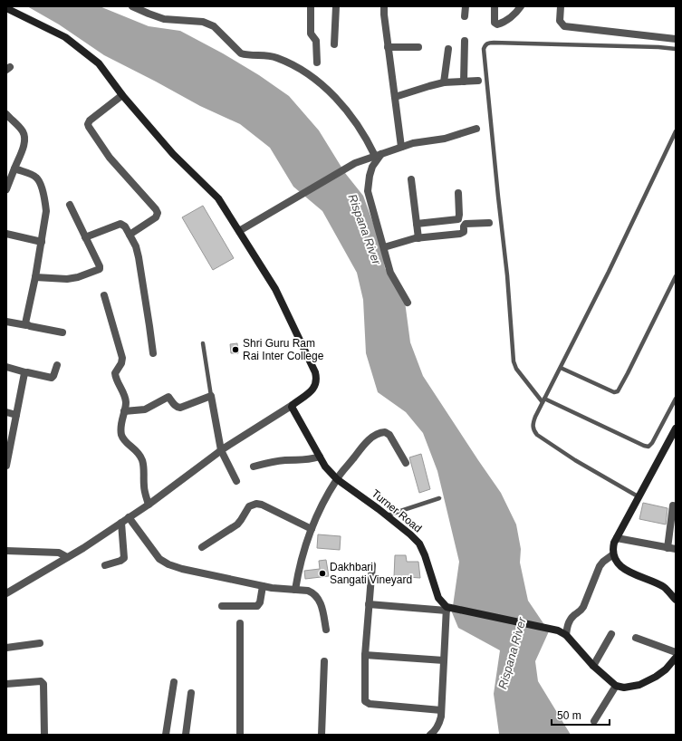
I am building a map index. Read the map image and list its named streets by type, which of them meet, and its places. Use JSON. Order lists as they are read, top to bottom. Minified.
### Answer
{"streets":{"main road":["Turner Road"]},"water":["Rispana River"],"places":["Shri Guru Ram Rai Inter College","Dakhbari Sangati Vineyard"],"scale_bar":"50 m"}
